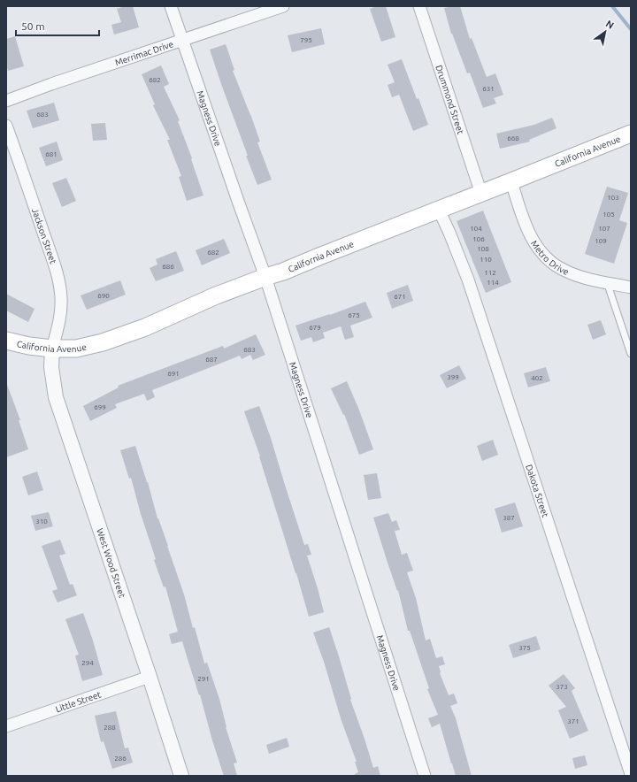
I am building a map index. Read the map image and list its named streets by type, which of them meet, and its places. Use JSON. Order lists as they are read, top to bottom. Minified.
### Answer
{"streets":{"main road":["California Avenue"],"street":["Merrimac Drive","Drummond Street","Magness Drive","Jackson Street","Metro Drive","Dakota Street","West Wood Street","Little Street"]},"crossings":[["Merrimac Drive","Magness Drive"],["Drummond Street","California Avenue"],["Magness Drive","California Avenue"],["California Avenue","Jackson Street"],["California Avenue","Metro Drive"],["California Avenue","Dakota Street"],["California Avenue","West Wood Street"],["Jackson Street","West Wood Street"],["West Wood Street","Little Street"]],"house_numbers":["795","682","631","683","668","681","103","105","104","107","106","109","108","682","110","686","112","114","690","671","675","679","683","687","691","399","402","699","387","310","375","294","291","373","371","288","286"],"scale_bar":"50 m","north":"top right"}
